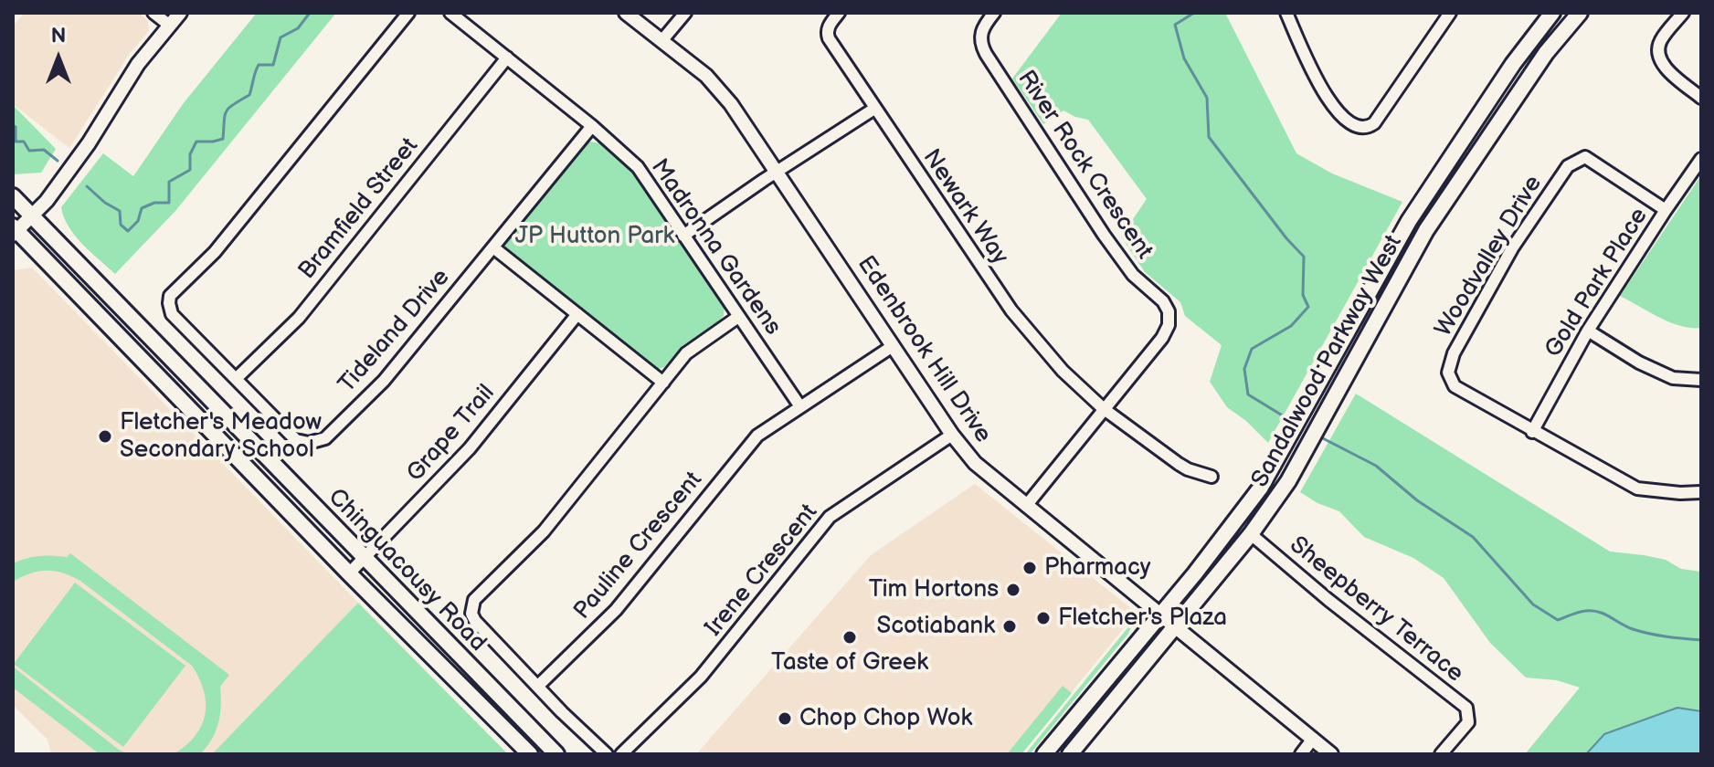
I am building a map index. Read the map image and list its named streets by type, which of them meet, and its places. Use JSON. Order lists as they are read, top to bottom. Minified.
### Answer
{"streets":{"main road":["Sandalwood Parkway West","Chinguacousy Road"],"street":["River Rock Crescent","Newark Way","Bramfield Street","Madronna Gardens","Woodvalley Drive","Gold Park Place","Tideland Drive","Edenbrook Hill Drive","Grape Trail","Pauline Crescent","Irene Crescent","Sheepberry Terrace"]},"crossings":[["River Rock Crescent","Newark Way"],["River Rock Crescent","Edenbrook Hill Drive"],["Bramfield Street","Madronna Gardens"],["Bramfield Street","Tideland Drive"],["Madronna Gardens","Tideland Drive"],["Madronna Gardens","Pauline Crescent"],["Woodvalley Drive","Gold Park Place"],["Edenbrook Hill Drive","Sandalwood Parkway West"],["Edenbrook Hill Drive","Pauline Crescent"],["Edenbrook Hill Drive","Irene Crescent"],["Sandalwood Parkway West","Sheepberry Terrace"],["Grape Trail","Chinguacousy Road"]],"parks":["JP Hutton Park"],"places":["Fletcher's Meadow Secondary School","Pharmacy","Tim Hortons","Fletcher's Plaza","Scotiabank","Taste of Greek","Chop Chop Wok"],"north":"top"}
